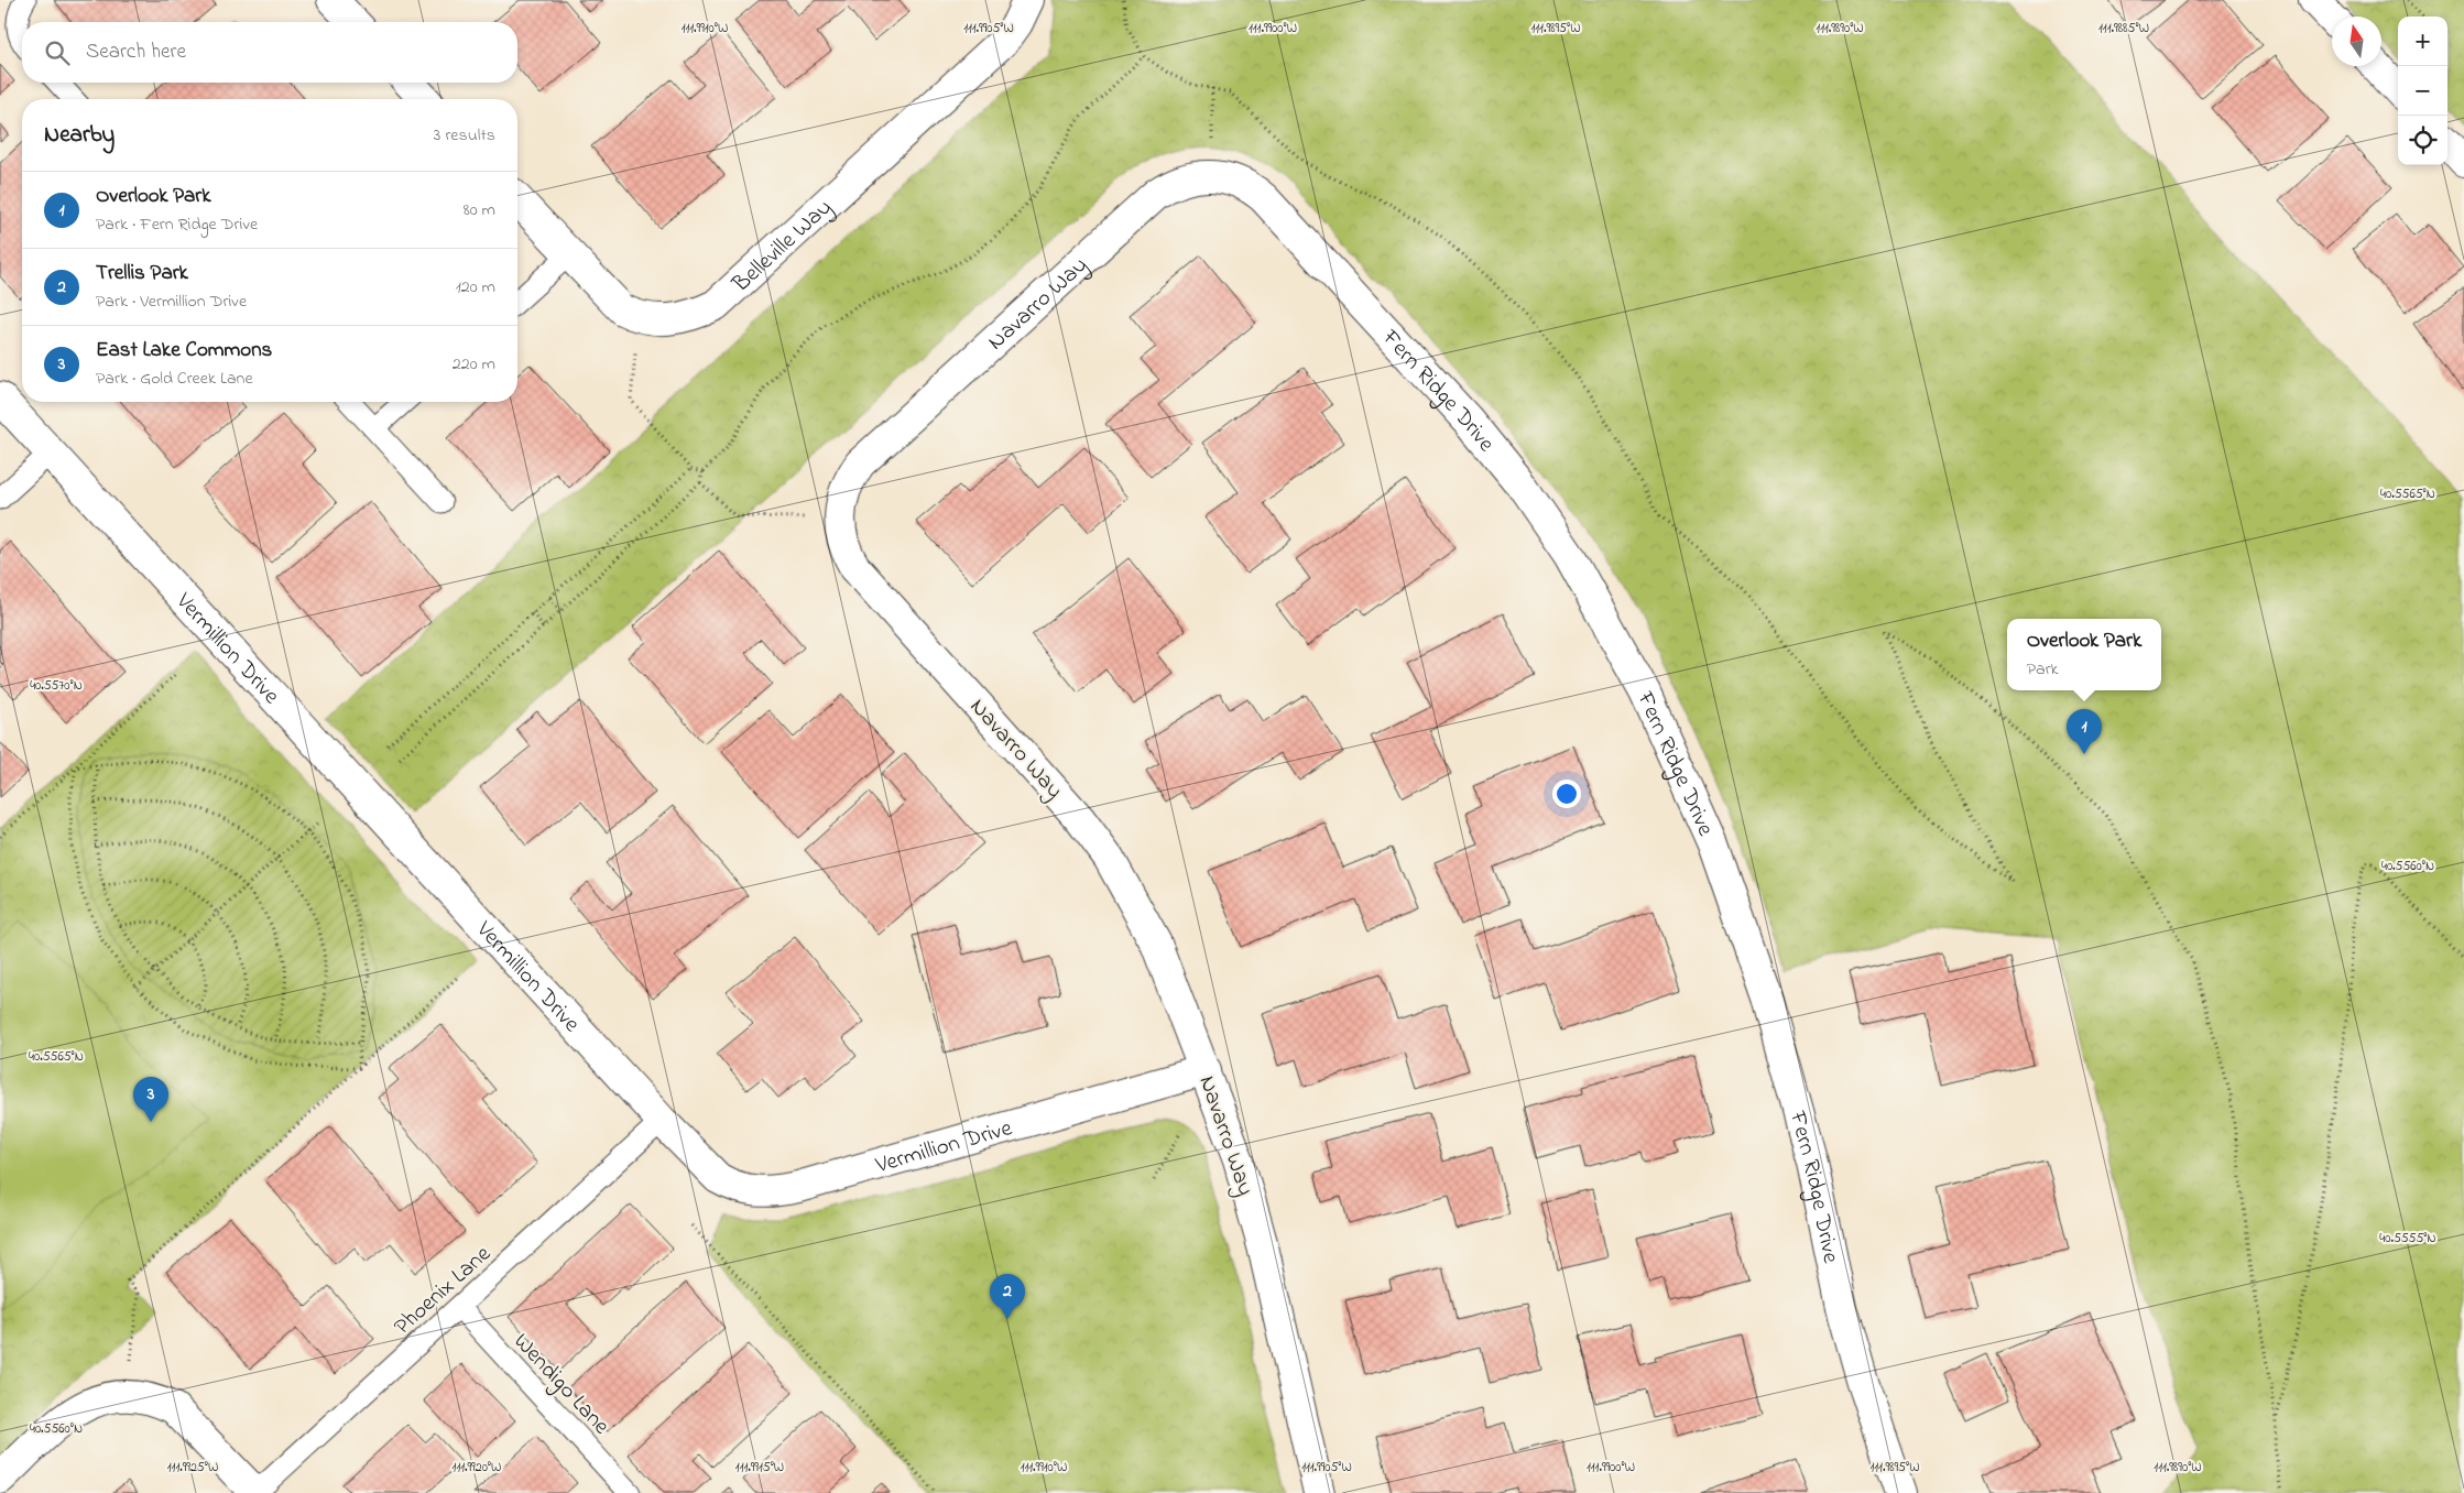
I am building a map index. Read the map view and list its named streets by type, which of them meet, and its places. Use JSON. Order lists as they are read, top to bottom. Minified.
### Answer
{"streets":{"street":["Belleville Way","Navarro Way","Fern Ridge Drive","Vermillion Drive"],"lane":["Phoenix Lane","Wendigo Lane"]},"crossings":[["Navarro Way","Fern Ridge Drive"],["Navarro Way","Vermillion Drive"],["Vermillion Drive","Phoenix Lane"],["Phoenix Lane","Wendigo Lane"]],"north":"top","page":{"map_buttons":["+","−"],"search":"Search here","heading":["Nearby","3 results"],"list":[{"mark":"1","name":"Overlook Park","note":"Park · Fern Ridge Drive","value":"80 m"},{"mark":"2","name":"Trellis Park","note":"Park · Vermillion Drive","value":"120 m"},{"mark":"3","name":"East Lake Commons","note":"Park · Gold Creek Lane","value":"220 m"}],"popup":["Overlook Park","Park"],"pins":["1","3","2"]},"coordinates":["111.9910°W","111.9905°W","111.9900°W","111.9895°W","111.9890°W","111.9885°W","40.5565°N","40.5570°N","40.5560°N","40.5555°N","111.9925°W","111.9920°W","111.9915°W"]}
